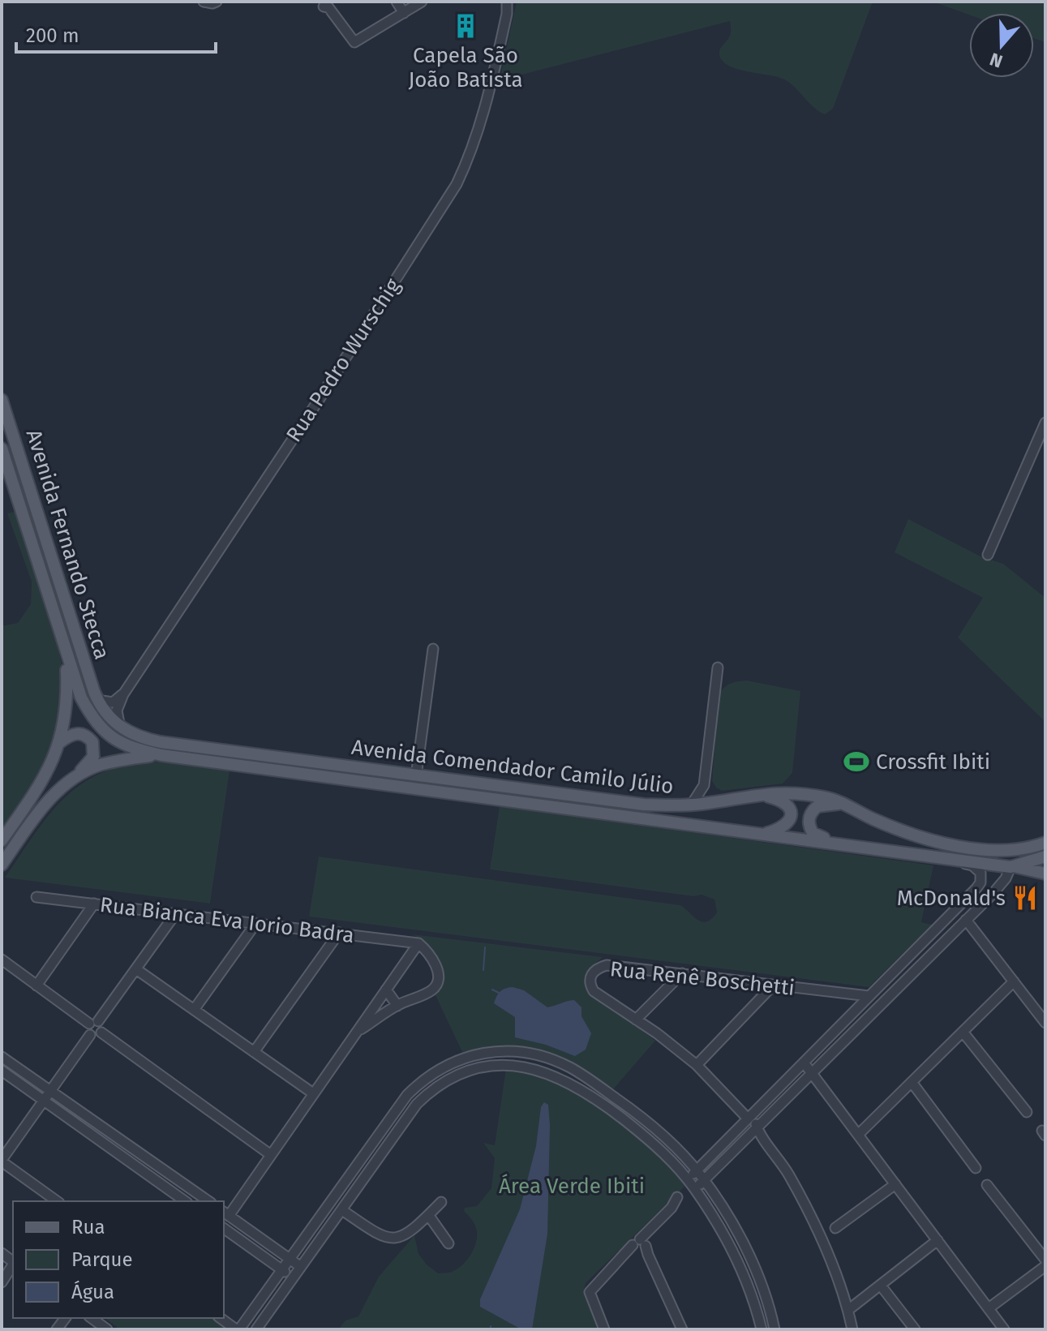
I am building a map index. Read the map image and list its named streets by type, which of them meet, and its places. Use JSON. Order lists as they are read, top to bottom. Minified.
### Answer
{"streets":{"main road":["Avenida Fernando Stecca","Avenida Comendador Camilo Júlio"],"street":["Rua Pedro Wurschig","Rua Bianca Eva Iorio Badra","Rua Renê Boschetti"]},"crossings":[["Rua Pedro Wurschig","Avenida Comendador Camilo Júlio"],["Avenida Fernando Stecca","Avenida Comendador Camilo Júlio"]],"parks":["Área Verde Ibiti"],"places":{"building":["Capela São João Batista"],"sports":["Crossfit Ibiti"],"restaurant":["McDonald's"]},"legend":["Rua","Parque","Água"],"scale_bar":"200 m","north":"bottom"}
